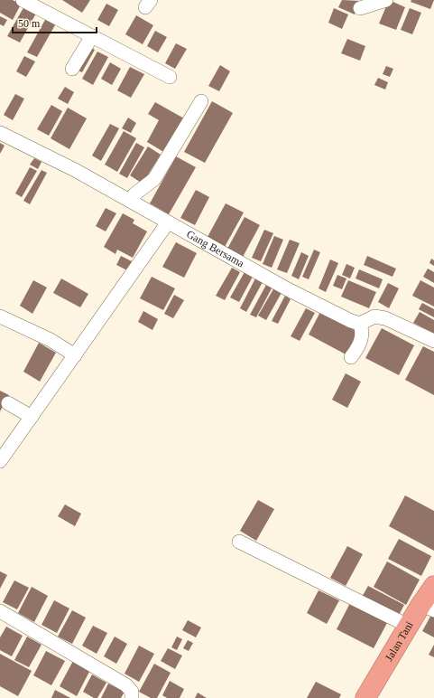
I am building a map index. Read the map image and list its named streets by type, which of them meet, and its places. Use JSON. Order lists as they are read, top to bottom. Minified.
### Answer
{"streets":{"highway":["Jalan Tani"],"street":["Gang Bersama"]},"scale_bar":"50 m"}
